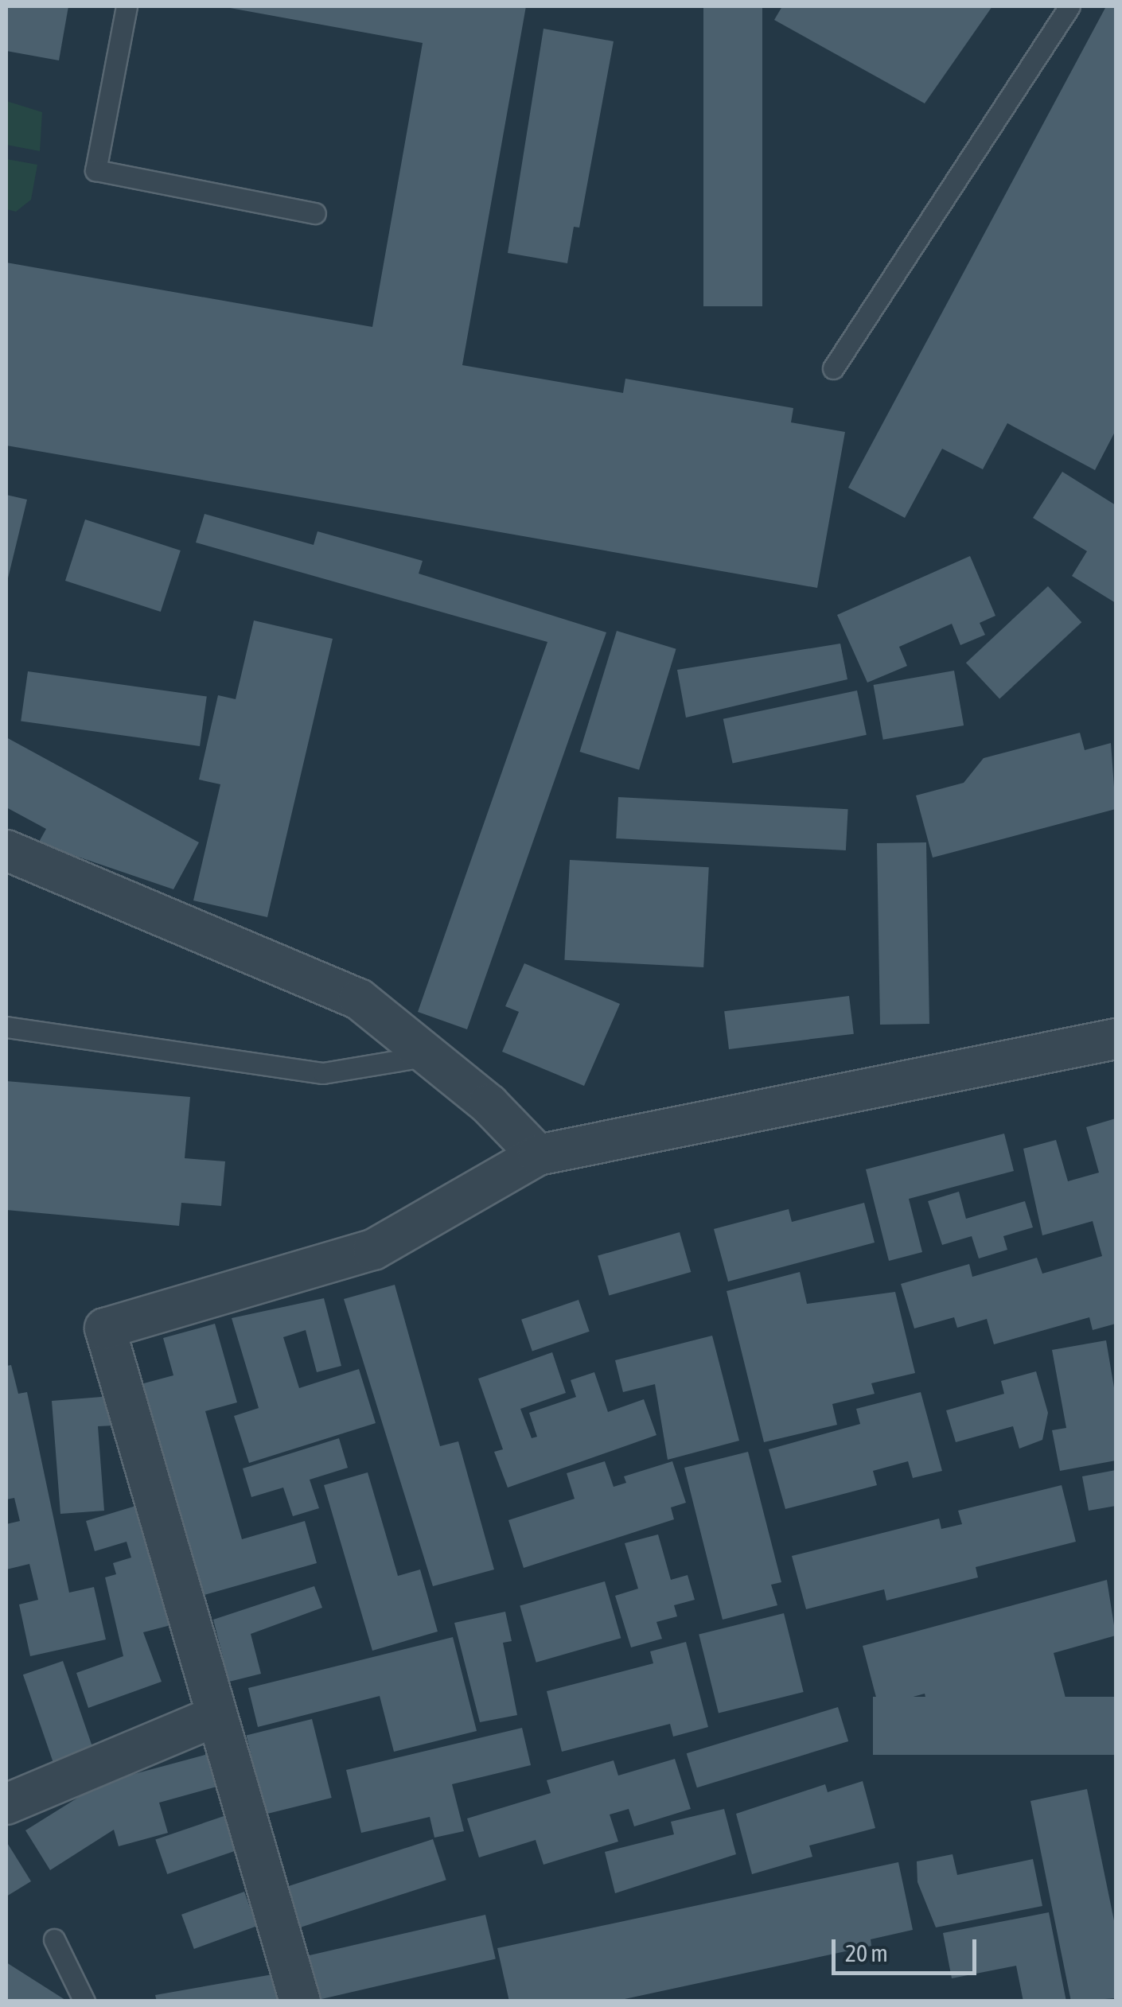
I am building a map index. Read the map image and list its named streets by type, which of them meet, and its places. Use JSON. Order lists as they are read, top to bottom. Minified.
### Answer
{"scale_bar":"20 m"}
